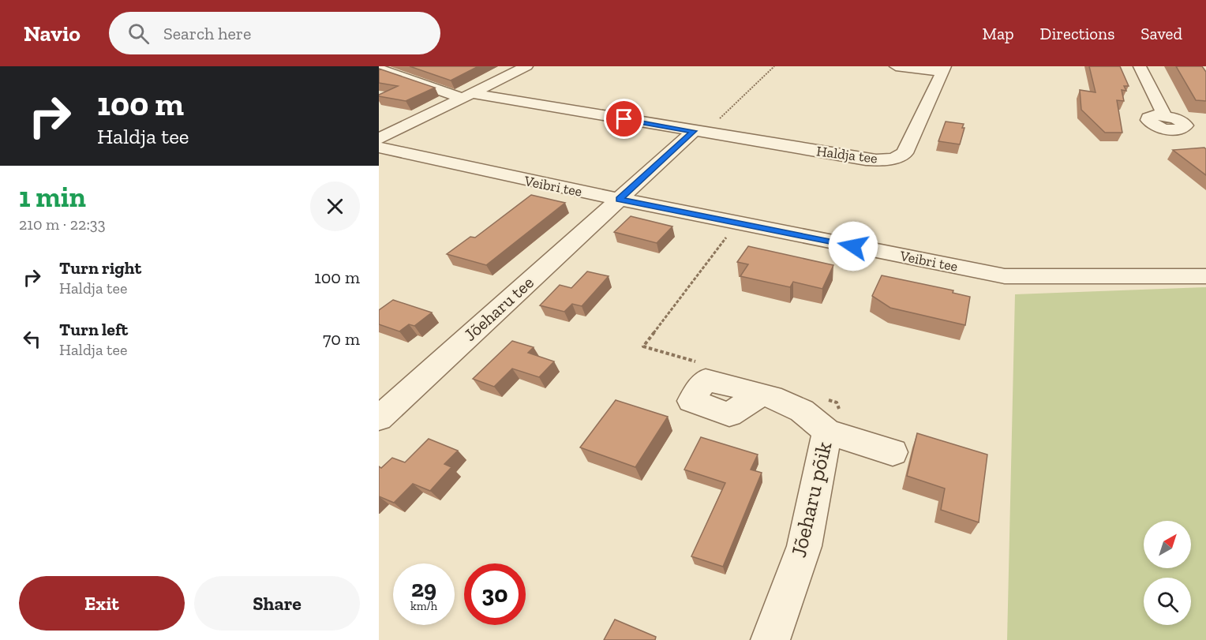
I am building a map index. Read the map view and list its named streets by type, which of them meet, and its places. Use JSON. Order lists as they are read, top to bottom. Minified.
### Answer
{"streets":{"street":["Haldja tee","Veibri tee","Jõeharu tee","Jõeharu põik"]},"crossings":[["Veibri tee","Jõeharu tee"]],"north":"top right","page":{"header":"Navio","search":"Search here","nav":["Map","Directions","Saved"],"turn":["100 m","Haldja tee"],"heading":["1 min","210 m · 22:33"],"list":[{"name":"Turn right","note":"Haldja tee","value":"100 m"},{"name":"Turn left","note":"Haldja tee","value":"70 m"}],"speed":"29 km/h","limit":"30","buttons":["Exit","Share"]}}
